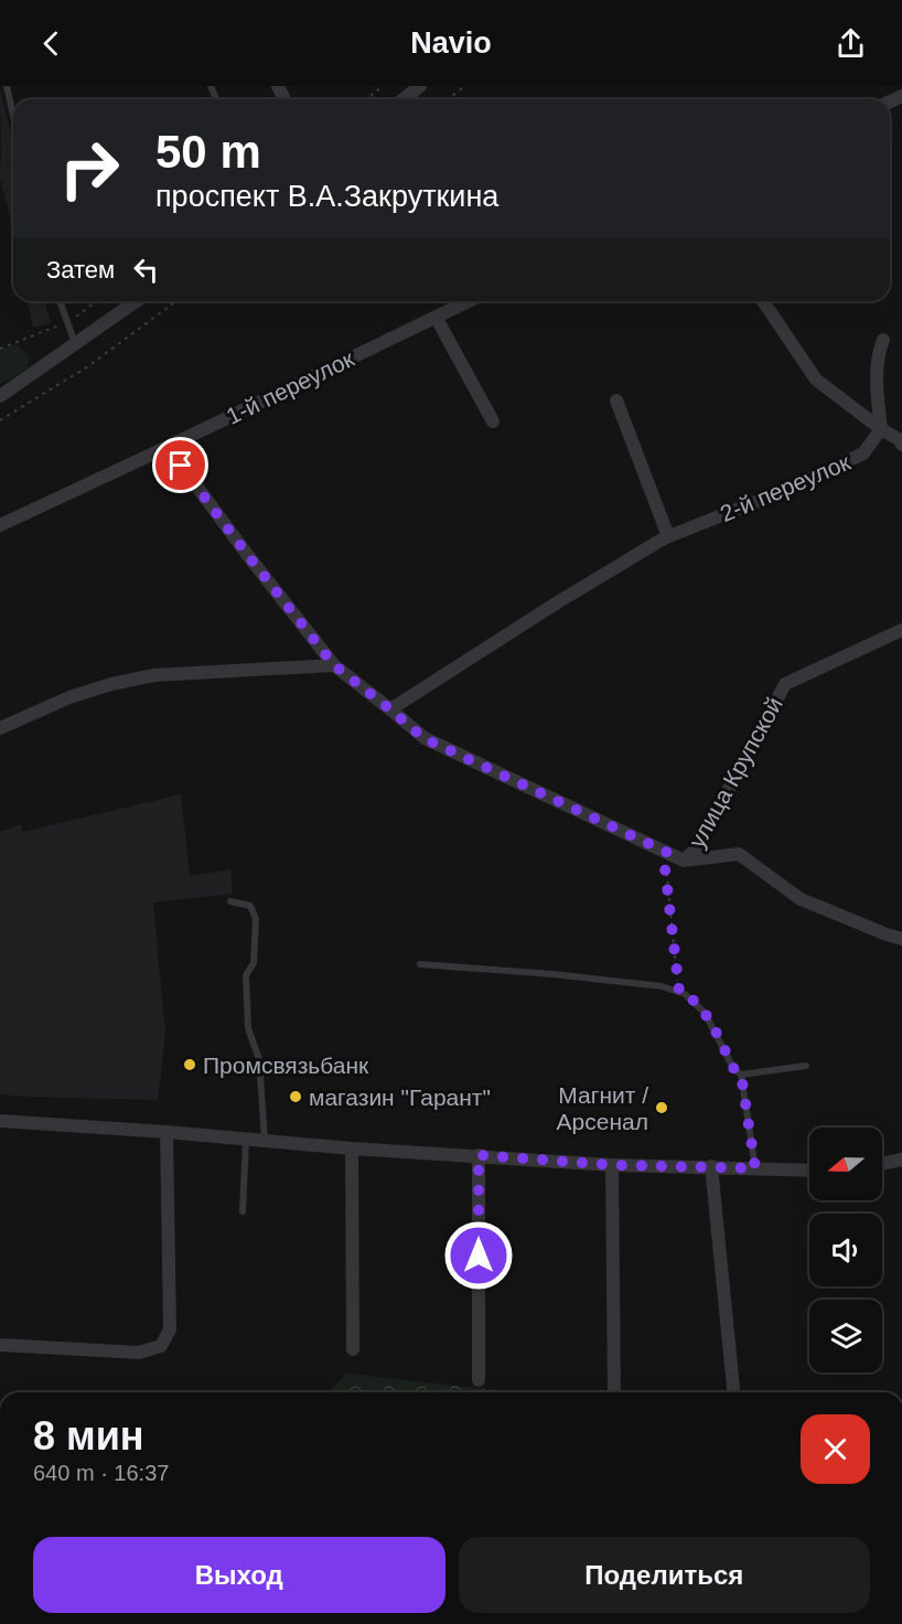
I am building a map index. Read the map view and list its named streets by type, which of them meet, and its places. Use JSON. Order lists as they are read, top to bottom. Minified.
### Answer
{"streets":{"street":["1-й переулок","2-й переулок","улица Крупской"]},"crossings":[["1-й переулок","улица Крупской"],["2-й переулок","улица Крупской"]],"places":["Промсвязьбанк","магазин \"Гарант\"","Магнит / Арсенал"],"north":"left","page":{"header":"Navio","turn":["50 m","проспект В.А.Закруткина"],"then":"Затем","heading":["8 мин","640 m · 16:37"],"buttons":["Выход","Поделиться"]}}
